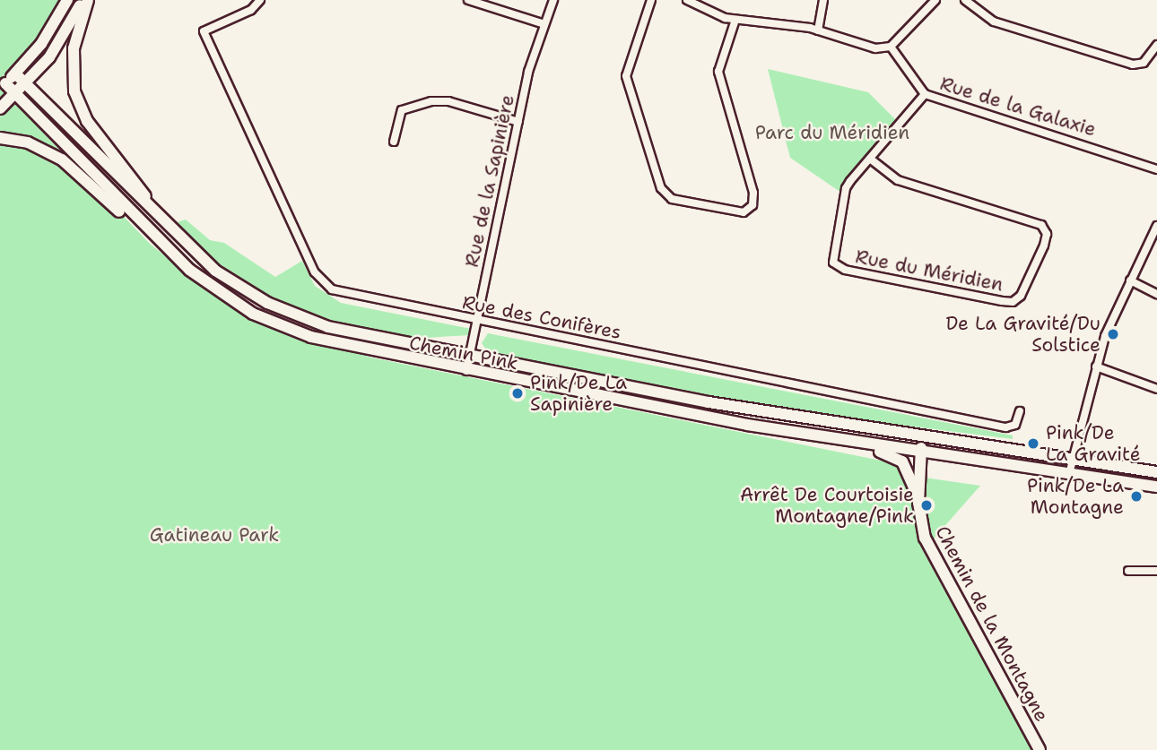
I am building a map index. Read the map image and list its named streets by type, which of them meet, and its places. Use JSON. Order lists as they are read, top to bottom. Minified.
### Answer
{"streets":{"main road":["Chemin Pink","Chemin de la Montagne"],"street":["Rue de la Galaxie","Rue de la Sapinière","Rue du Méridien","Rue des Conifères"]},"crossings":[["Rue de la Galaxie","Rue du Méridien"],["Rue de la Sapinière","Rue des Conifères"],["Rue de la Sapinière","Chemin Pink"],["Chemin Pink","Chemin de la Montagne"]],"parks":["Parc du Méridien","Gatineau Park"],"places":["De La Gravité/Du Solstice","Pink/De La Sapinière","Pink/De La Gravité","Pink/De La Montagne","Arrêt De Courtoisie Montagne/Pink"]}
